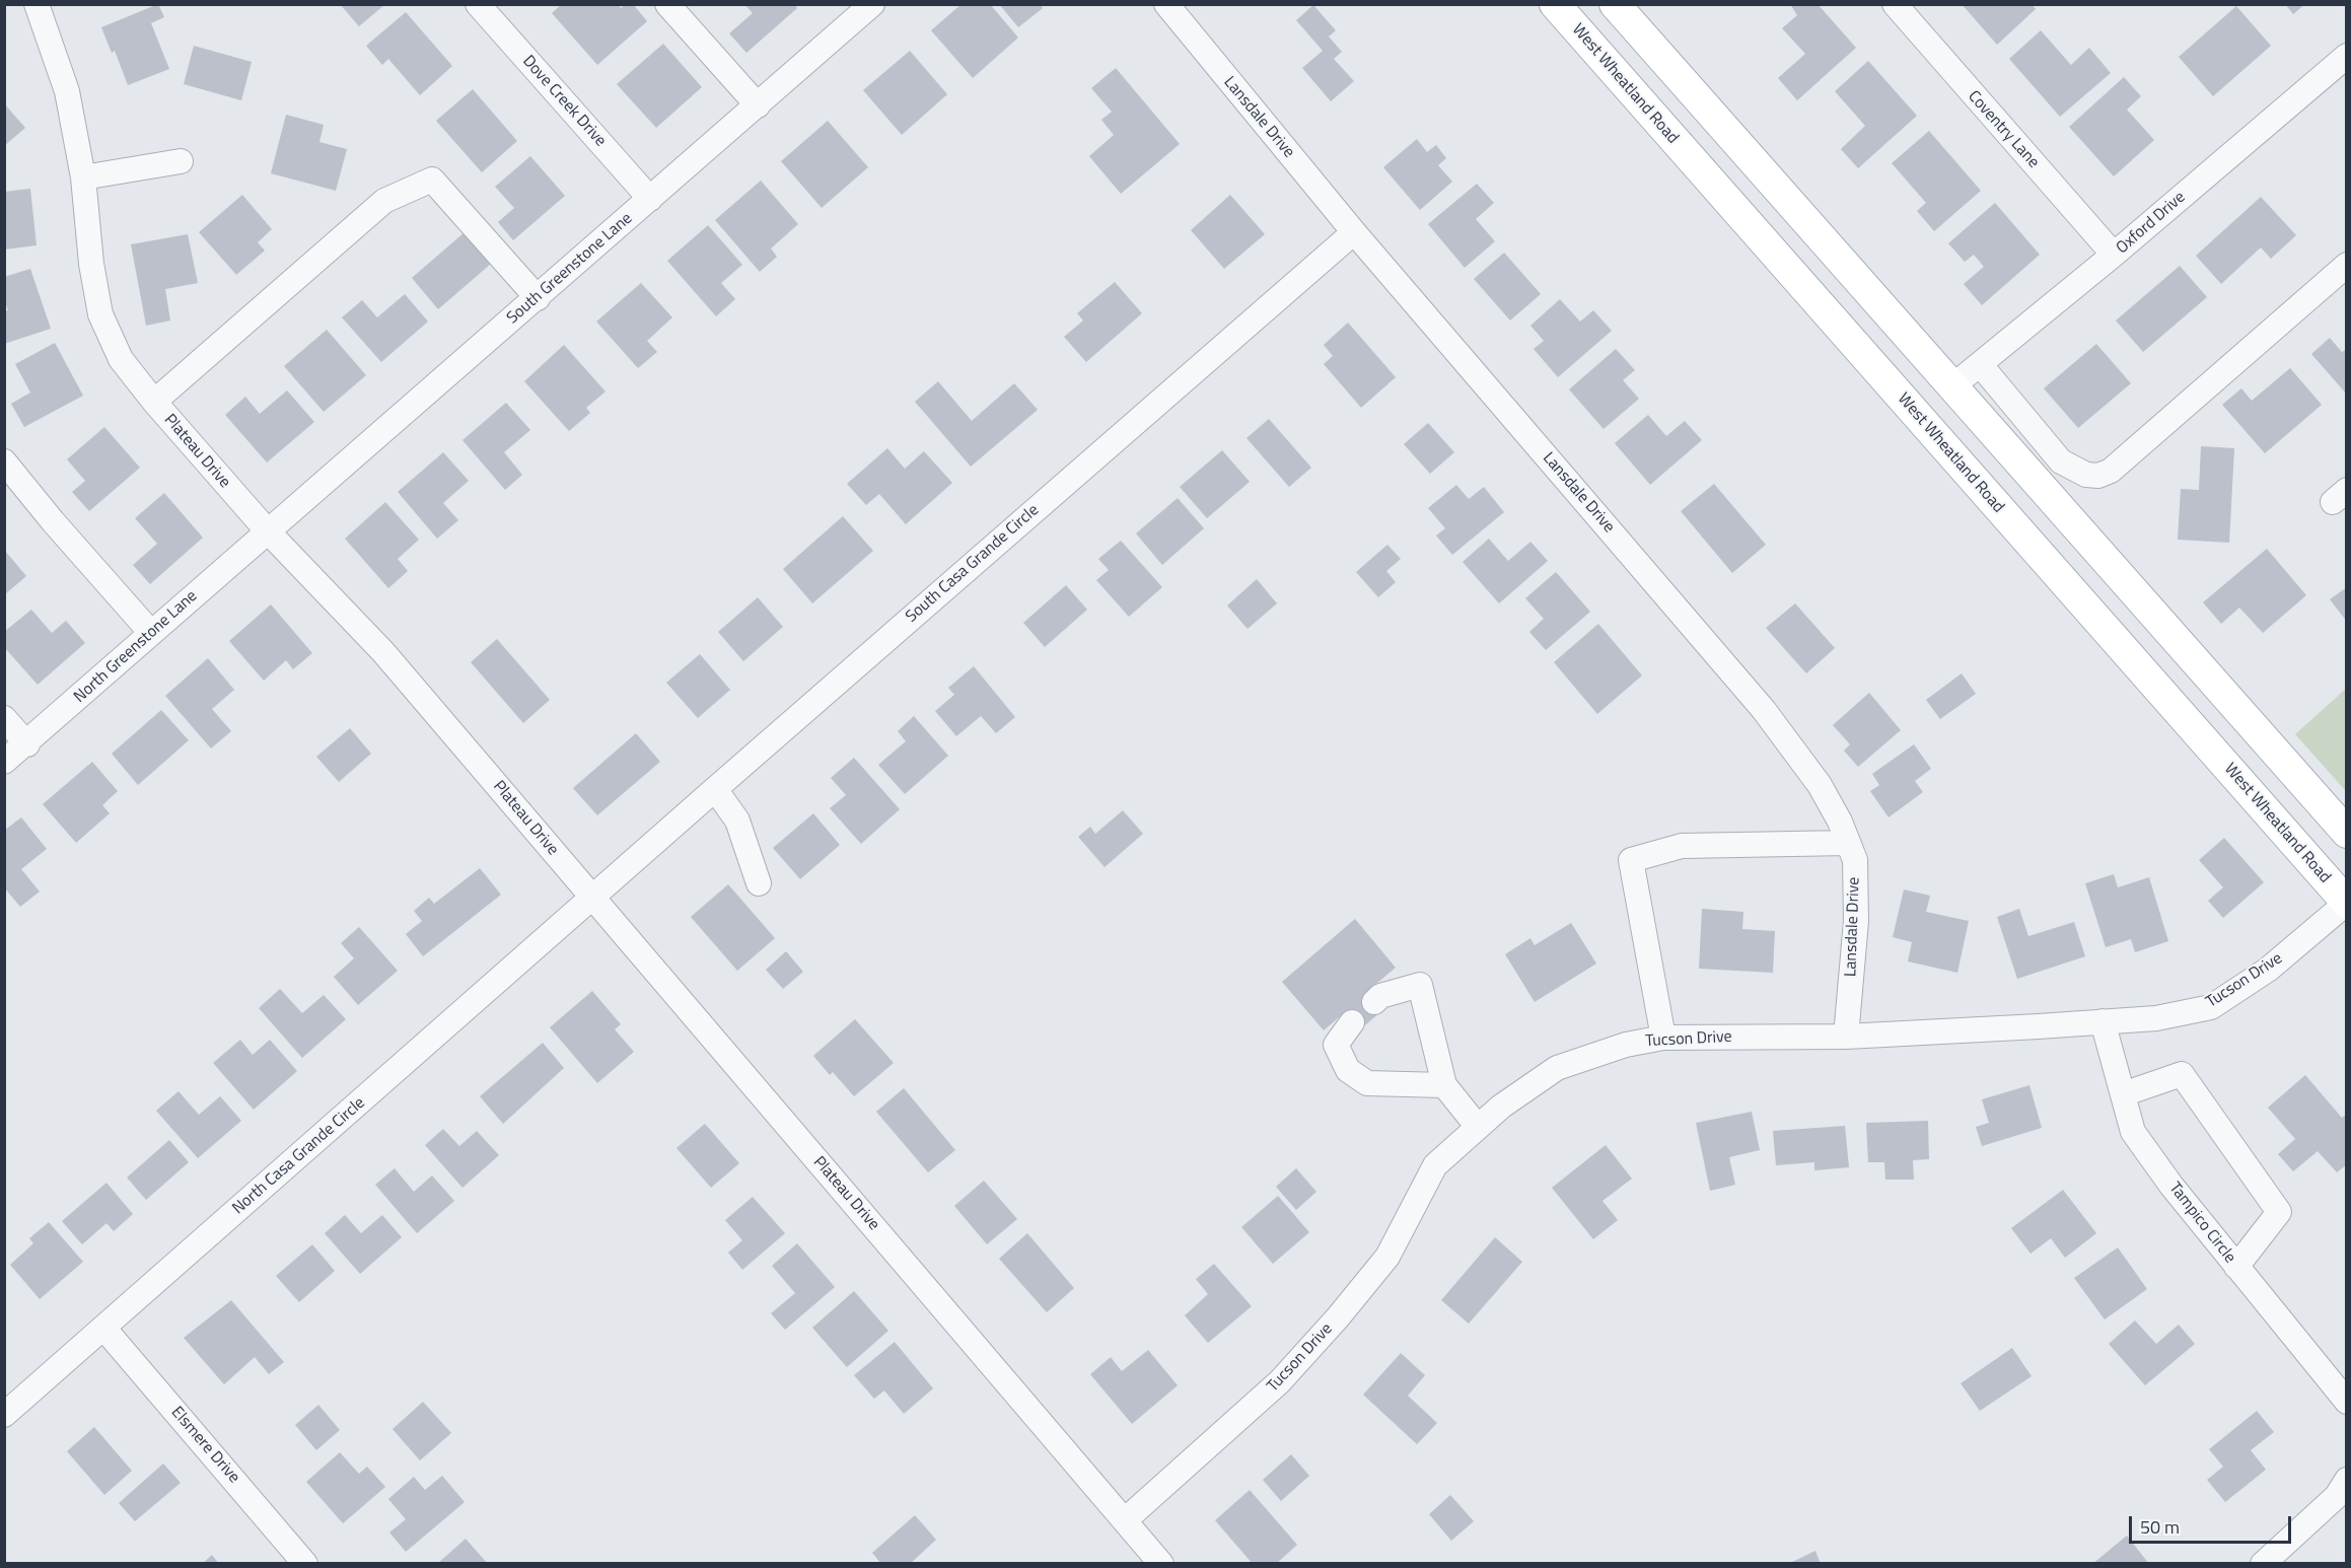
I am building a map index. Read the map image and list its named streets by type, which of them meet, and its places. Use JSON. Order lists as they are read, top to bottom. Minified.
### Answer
{"streets":{"main road":["West Wheatland Road"],"street":["Dove Creek Drive","Lansdale Drive","Coventry Lane","Oxford Drive","South Greenstone Lane","Plateau Drive","South Casa Grande Circle","North Greenstone Lane","Tucson Drive","North Casa Grande Circle","Tampico Circle","Elsmere Drive"]},"crossings":[["West Wheatland Road","Tucson Drive"],["Dove Creek Drive","South Greenstone Lane"],["Lansdale Drive","South Casa Grande Circle"],["Lansdale Drive","Tucson Drive"],["Coventry Lane","Oxford Drive"],["South Greenstone Lane","Plateau Drive"],["South Greenstone Lane","North Greenstone Lane"],["Plateau Drive","South Casa Grande Circle"],["Plateau Drive","North Greenstone Lane"],["Plateau Drive","Tucson Drive"],["Plateau Drive","North Casa Grande Circle"],["South Casa Grande Circle","North Casa Grande Circle"],["Tucson Drive","Tampico Circle"],["North Casa Grande Circle","Elsmere Drive"]],"scale_bar":"50 m"}
